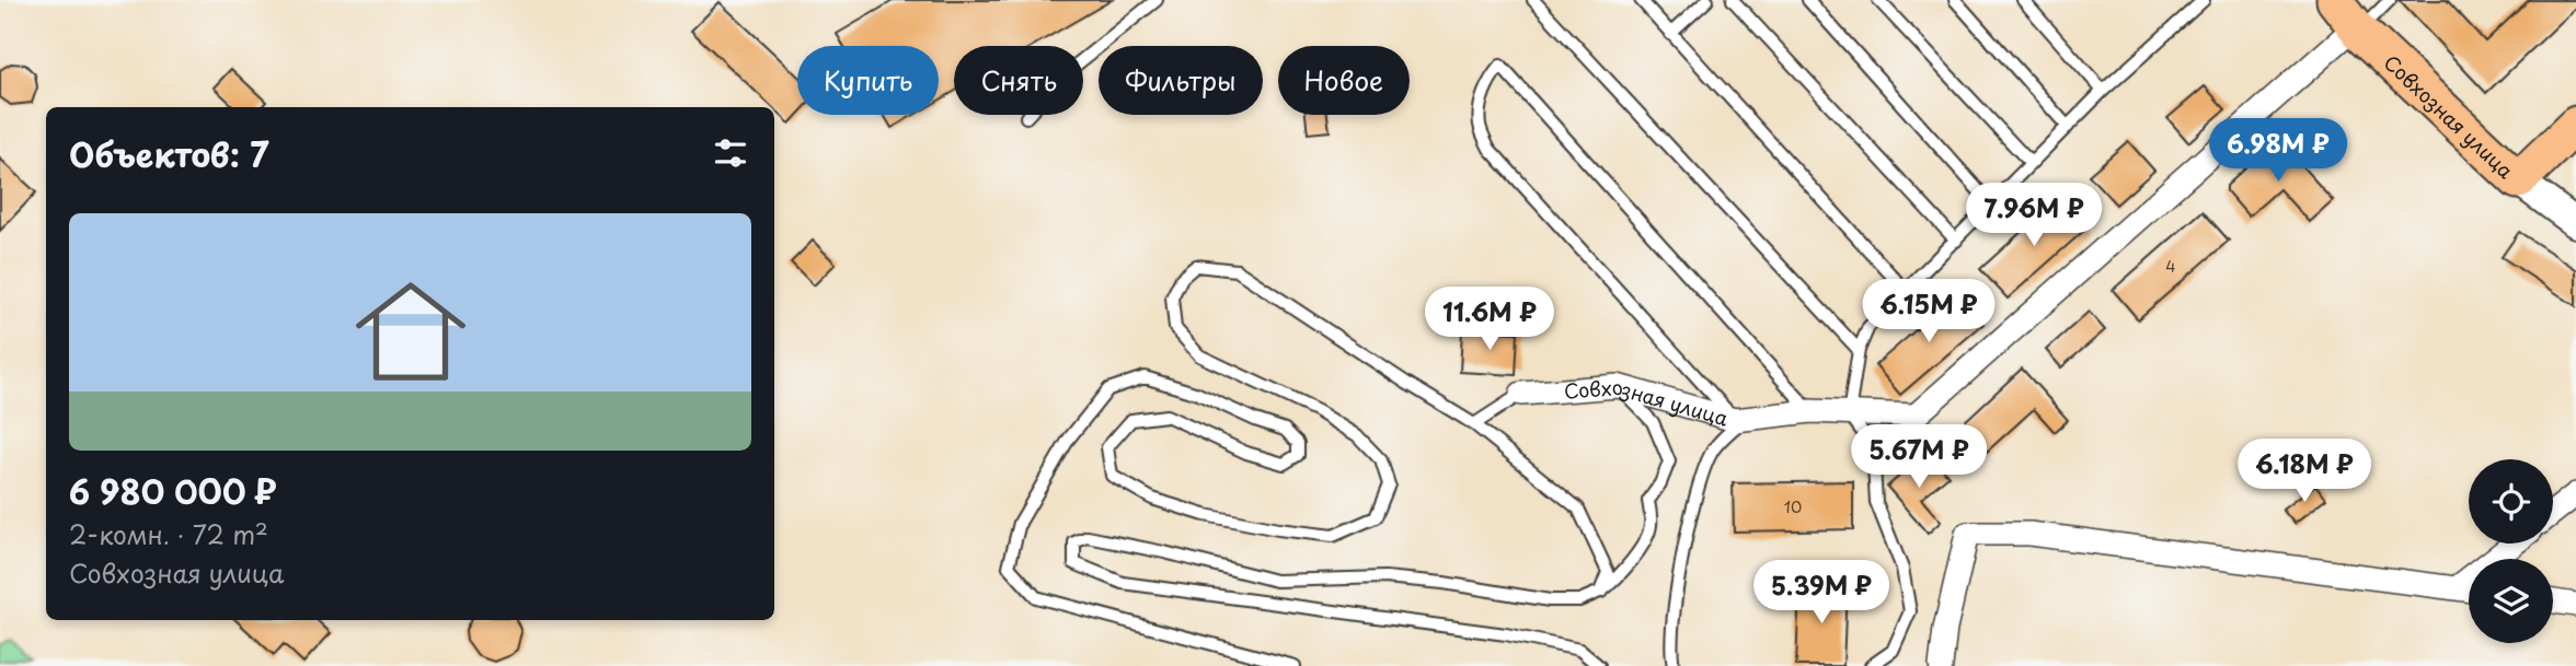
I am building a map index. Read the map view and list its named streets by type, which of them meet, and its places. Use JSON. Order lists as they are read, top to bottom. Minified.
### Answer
{"streets":{"main road":["Совхозная улица"]},"house_numbers":["4","10"],"page":{"chip":["Купить","Снять","Фильтры","Новое"],"heading":"Объектов: 7","price":["6.98M ₽","7.96M ₽","6.15M ₽","11.6M ₽","5.67M ₽","6.18M ₽","5.39M ₽"],"list":[{"name":"6 980 000 ₽","note":"2-комн. · 72 m² · Совхозная улица"}]}}
